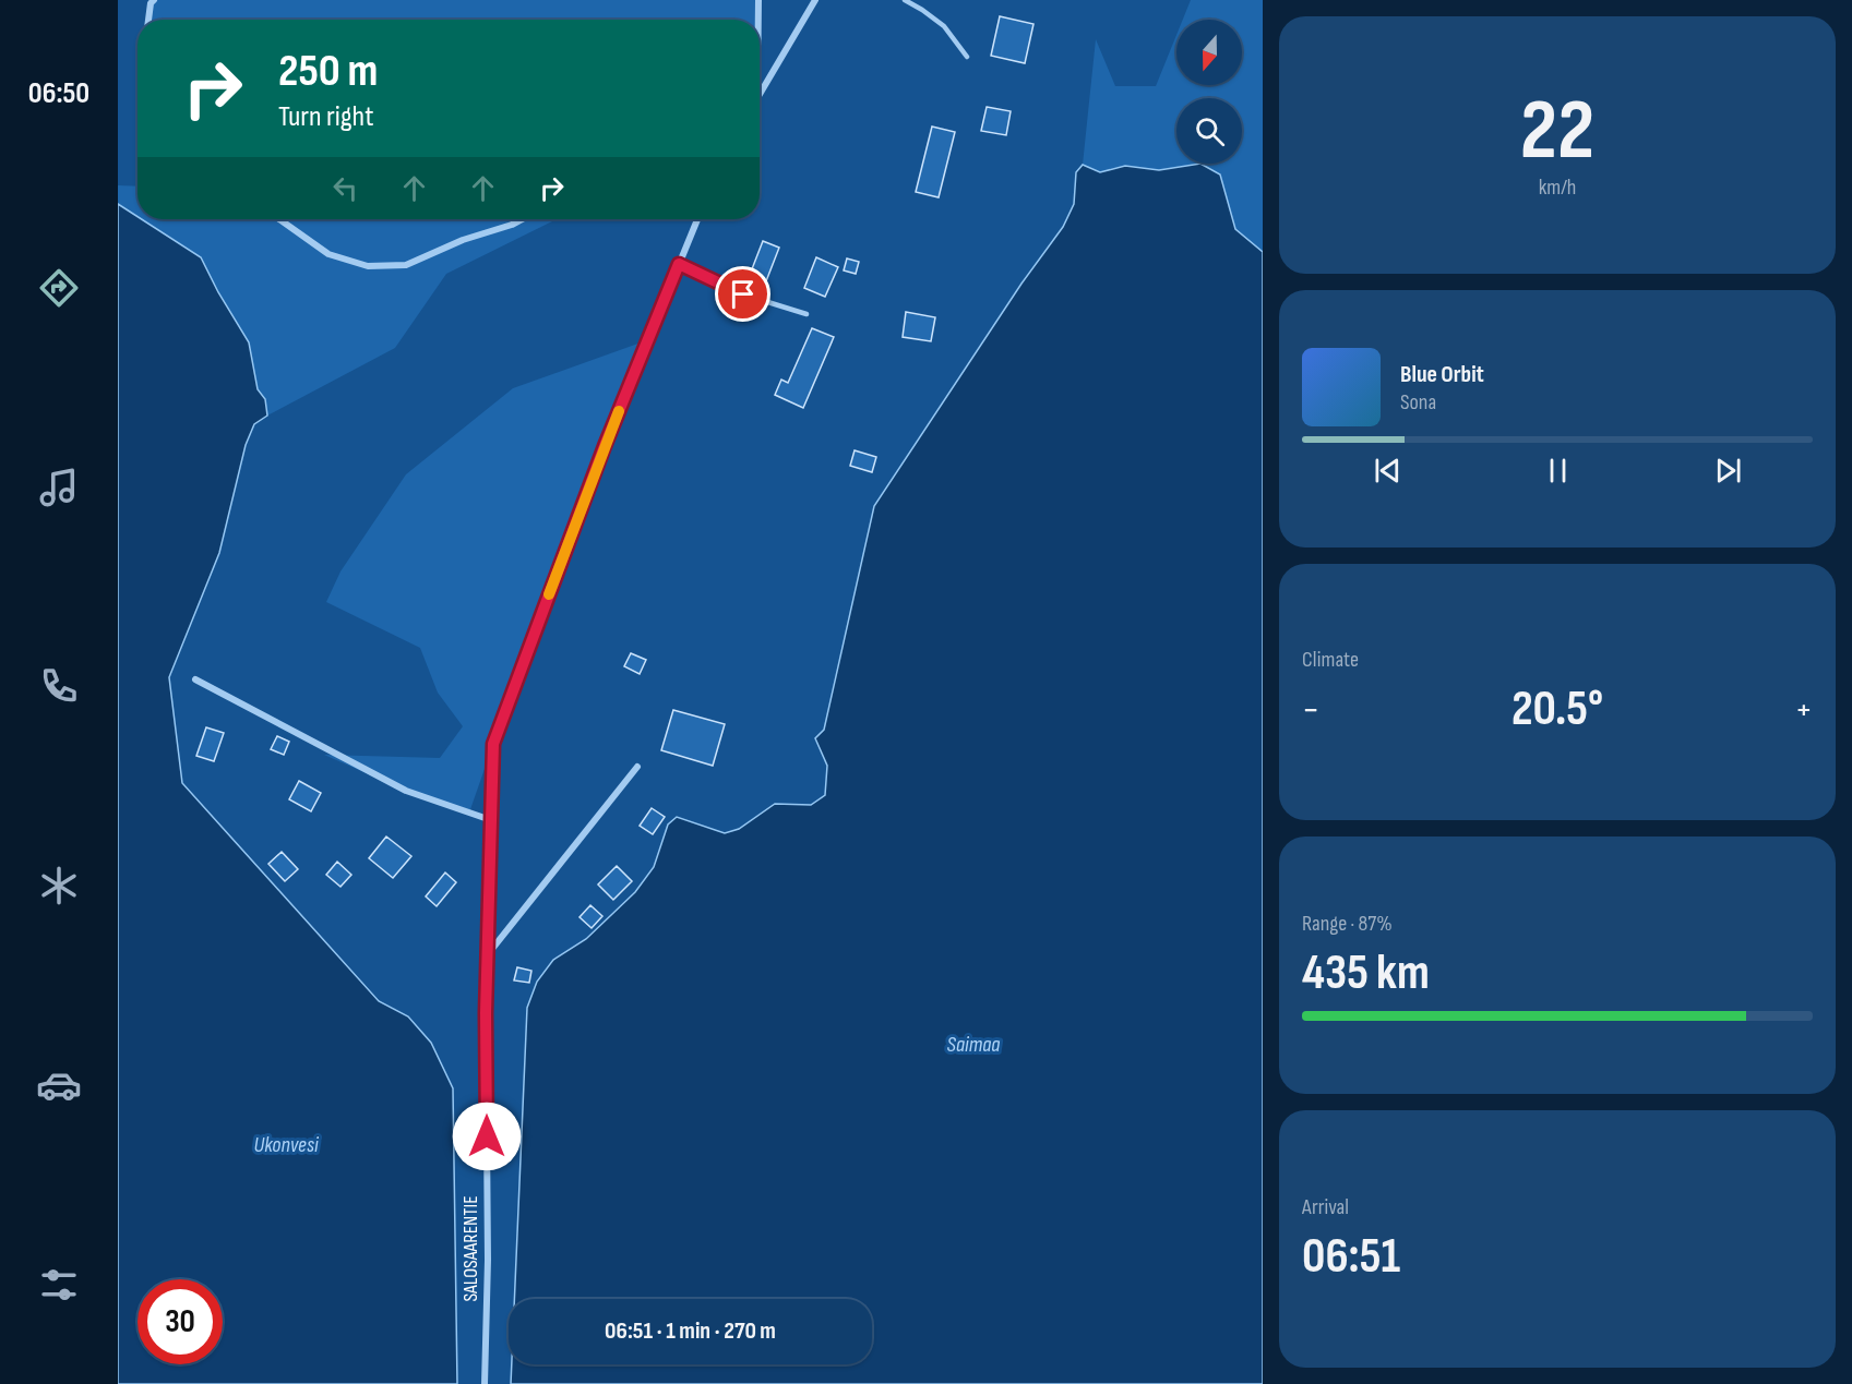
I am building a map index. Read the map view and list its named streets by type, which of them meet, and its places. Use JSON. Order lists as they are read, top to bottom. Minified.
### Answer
{"streets":{"street":["SALOSAARENTIE"]},"water":["Saimaa","Ukonvesi"],"north":"bottom","page":{"tabs":"06:50","tile":[["22","km/h"],"Climate",["Range · 87%","435 km"],["Arrival","06:51"]],"turn":["250 m","Turn right"],"song":["Blue Orbit","Sona"],"heat":["−","20.5°","+"],"limit":"30","trip":"06:51 · 1 min · 270 m"}}
